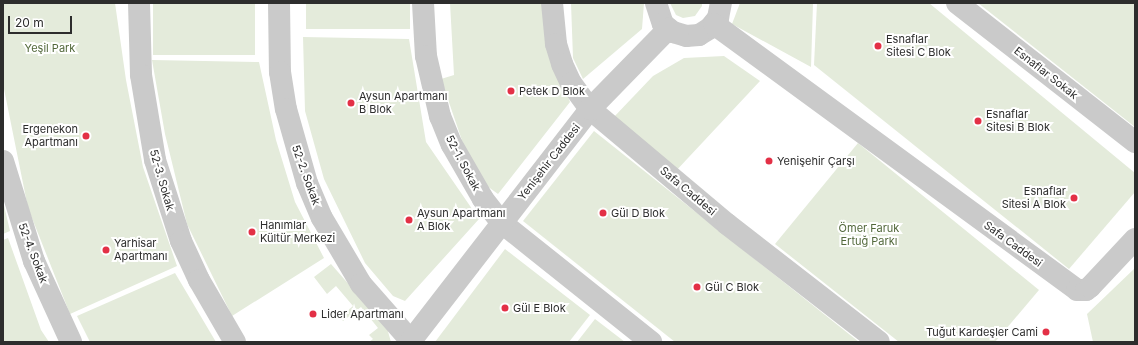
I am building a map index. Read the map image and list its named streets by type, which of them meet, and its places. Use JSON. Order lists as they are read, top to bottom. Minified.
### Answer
{"streets":{"street":["Esnaflar Sokak","Yenişehir Caddesi","52-1. Sokak","52-2. Sokak","52-3. Sokak","Safa Caddesi","52-4. Sokak"]},"crossings":[["Yenişehir Caddesi","52-1. Sokak"],["Yenişehir Caddesi","52-2. Sokak"],["Yenişehir Caddesi","Safa Caddesi"]],"parks":["Yeşil Park","Ömer Faruk Ertuğ Parkı"],"places":["Esnaflar Sitesi C Blok","Petek D Blok","Aysun Apartmanı B Blok","Esnaflar Sitesi B Blok","Ergenekon Apartmanı","Yenişehir Çarşı","Esnaflar Sitesi A Blok","Gül D Blok","Aysun Apartmanı A Blok","Hanımlar Kültür Merkezi","Yarhisar Apartmanı","Gül C Blok","Gül E Blok","Lider Apartmanı","Tuğut Kardeşler Cami"],"scale_bar":"20 m"}
